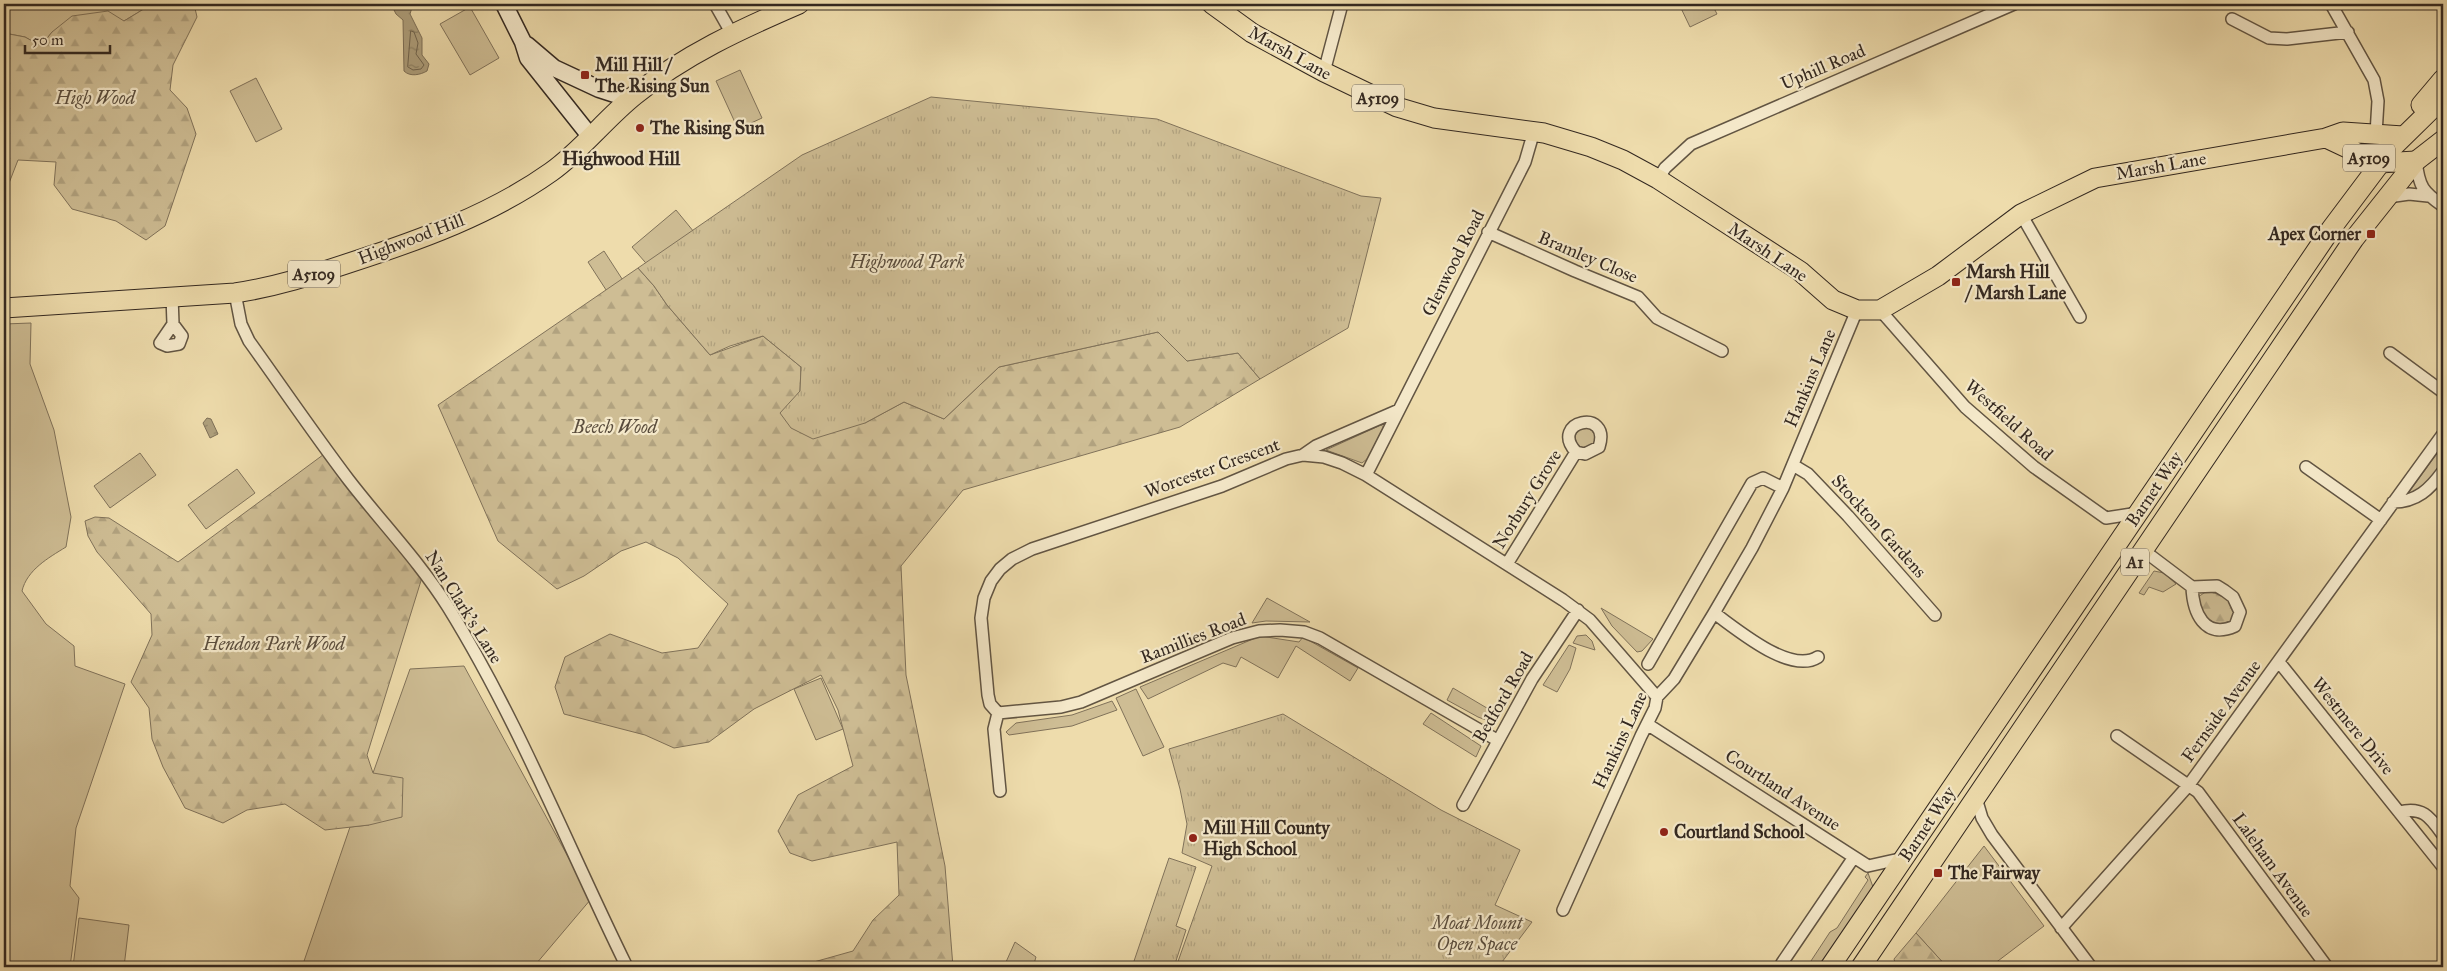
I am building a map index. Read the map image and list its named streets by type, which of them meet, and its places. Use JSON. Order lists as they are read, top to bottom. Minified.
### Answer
{"streets":{"main road":["Marsh Lane","A5109","Highwood Hill","Barnet Way","A1"],"street":["Uphill Road","Bramley Close","Glenwood Road","Hankins Lane","Westfield Road","Worcester Crescent","Norbury Grove","Stockton Gardens","Nan Clark's Lane","Ramillies Road","Bedford Road","Fernside Avenue","Westmere Drive","Courtland Avenue","Laleham Avenue"]},"crossings":[["Marsh Lane","Uphill Road"],["Marsh Lane","A5109"],["Marsh Lane","Glenwood Road"],["Marsh Lane","Hankins Lane"],["Marsh Lane","Westfield Road"],["Marsh Lane","Barnet Way"],["Marsh Lane","A1"],["A5109","Highwood Hill"],["A5109","Barnet Way"],["Highwood Hill","Nan Clark's Lane"],["Bramley Close","Glenwood Road"],["Glenwood Road","Worcester Crescent"],["Hankins Lane","Worcester Crescent"],["Hankins Lane","Stockton Gardens"],["Hankins Lane","Courtland Avenue"],["Westfield Road","Barnet Way"],["Worcester Crescent","Norbury Grove"],["Worcester Crescent","Ramillies Road"],["Worcester Crescent","Bedford Road"],["Barnet Way","A1"],["Barnet Way","Courtland Avenue"],["Ramillies Road","Bedford Road"],["Fernside Avenue","Westmere Drive"],["Fernside Avenue","Laleham Avenue"]],"districts":["Highwood Hill"],"parks":["High Wood","Highwood Park","Beech Wood","Hendon Park Wood","Moat Mount Open Space"],"places":{"transit":["Mill Hill / The Rising Sun","Apex Corner","Marsh Hill / Marsh Lane","The Fairway"],"other":["The Rising Sun","Courtland School","Mill Hill County High School"]},"scale_bar":"50 m"}
